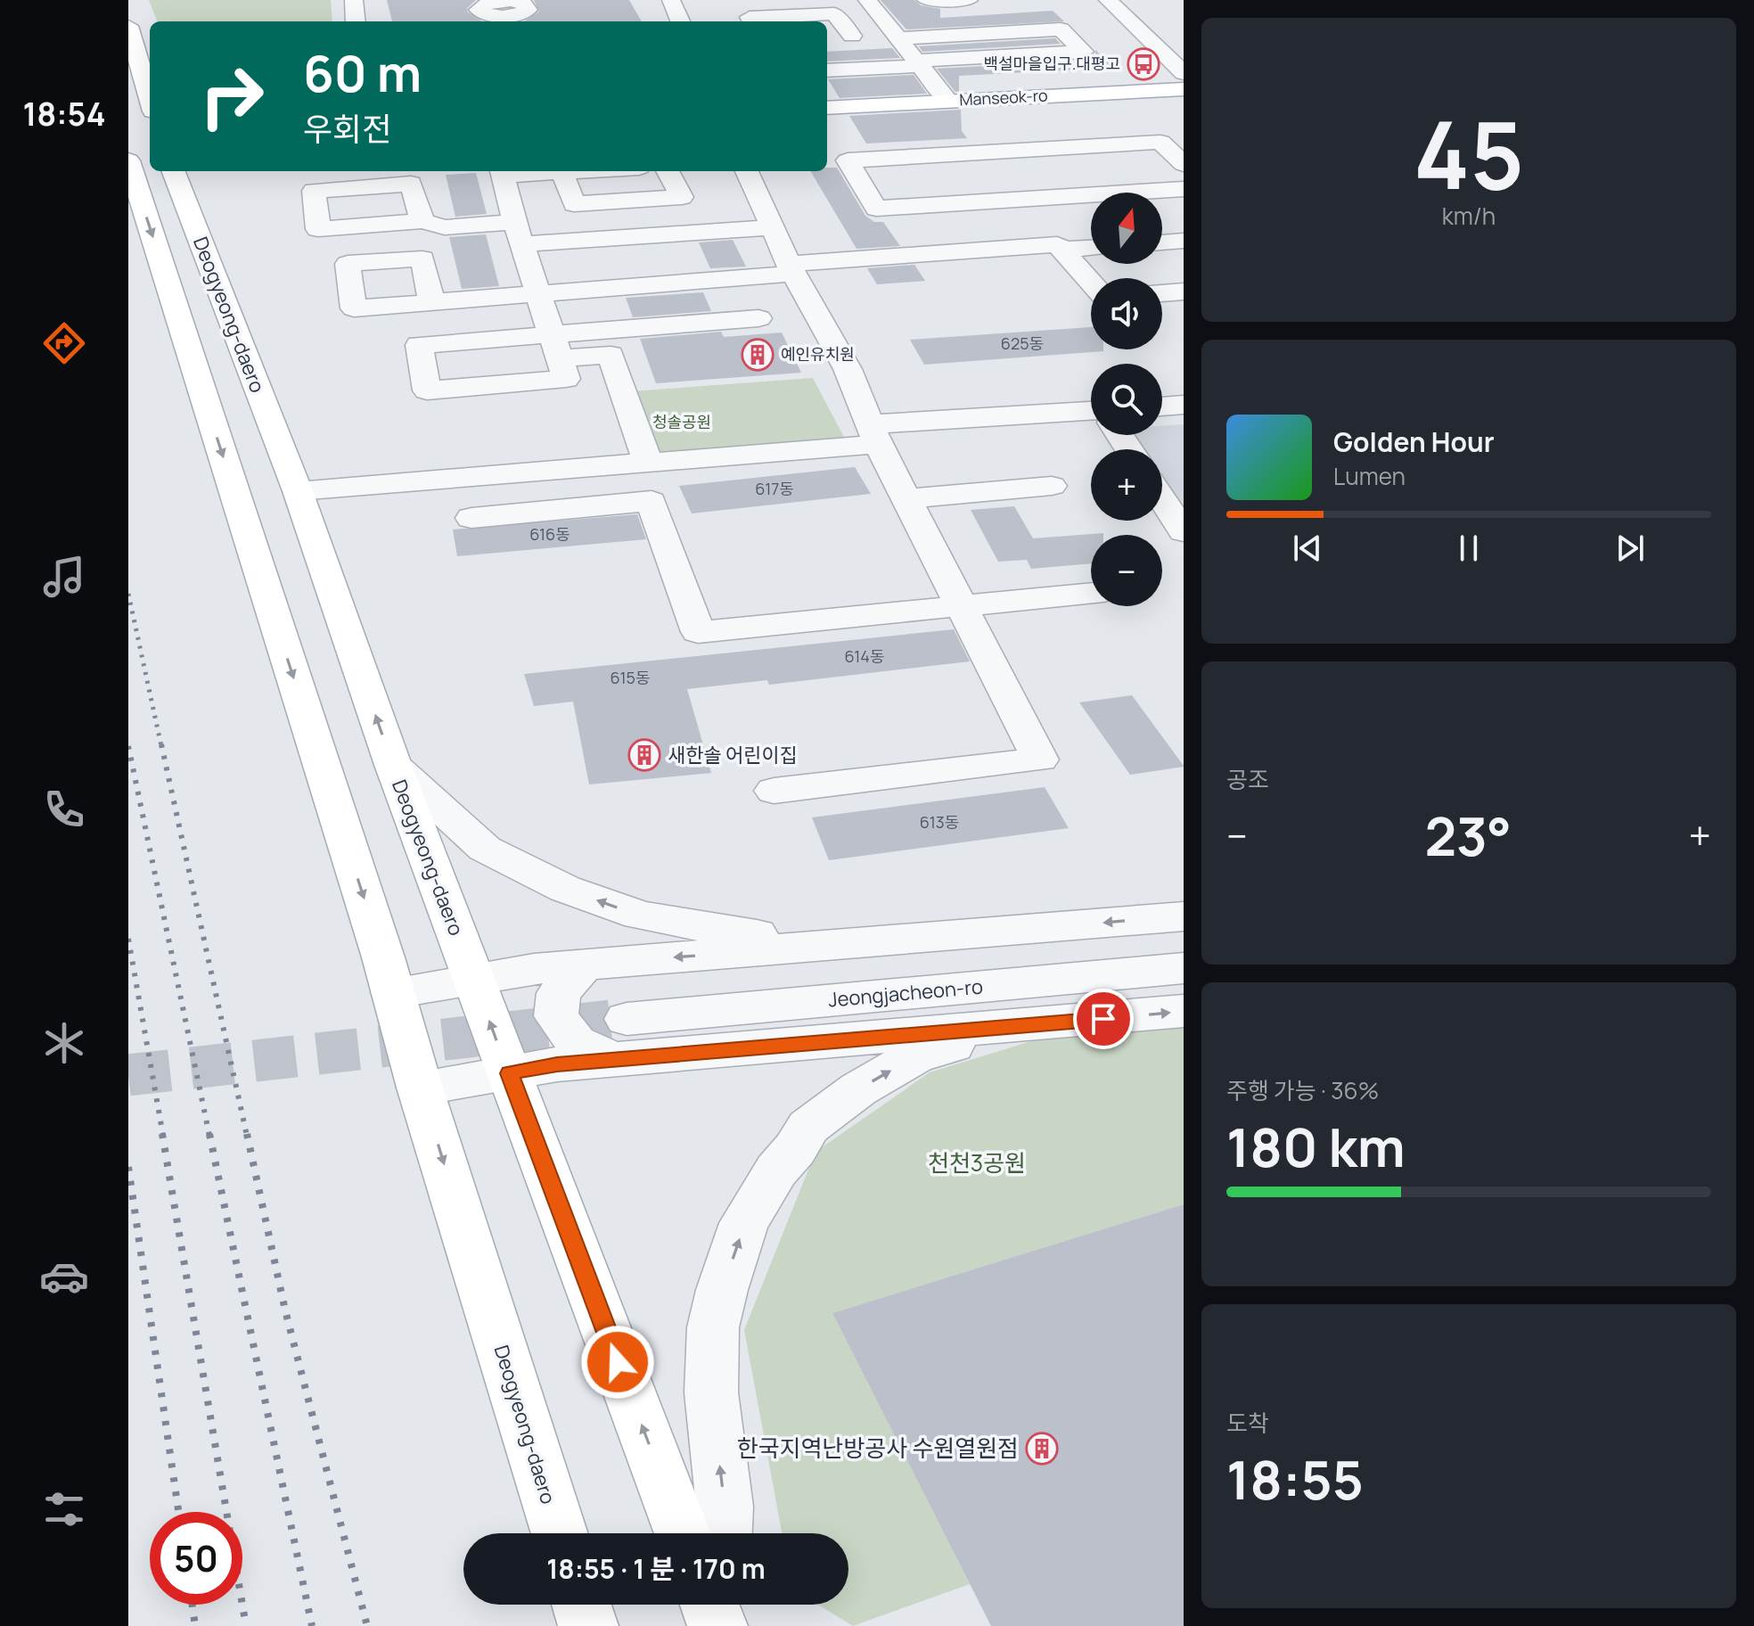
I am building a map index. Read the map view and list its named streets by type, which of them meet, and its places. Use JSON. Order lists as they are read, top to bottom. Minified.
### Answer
{"streets":{"main road":["Manseok-ro","Deogyeong-daero"],"street":["Jeongjacheon-ro"]},"parks":["청솔공원","천천3공원"],"places":{"bus stop":["백설마을입구.대평고"],"building":["예인유치원","새한솔 어린이집","한국지역난방공사 수원열원점"]},"house_numbers":["625동","617동","616동","614동","615동","613동"],"north":"top","page":{"tabs":"18:54","tile":[["45","km/h"],"공조",["주행 가능 · 36%","180 km"],["도착","18:55"]],"turn":["60 m","우회전"],"map_buttons":["+","−"],"song":["Golden Hour","Lumen"],"heat":["−","23°","+"],"limit":"50","trip":"18:55 · 1 분 · 170 m"}}
